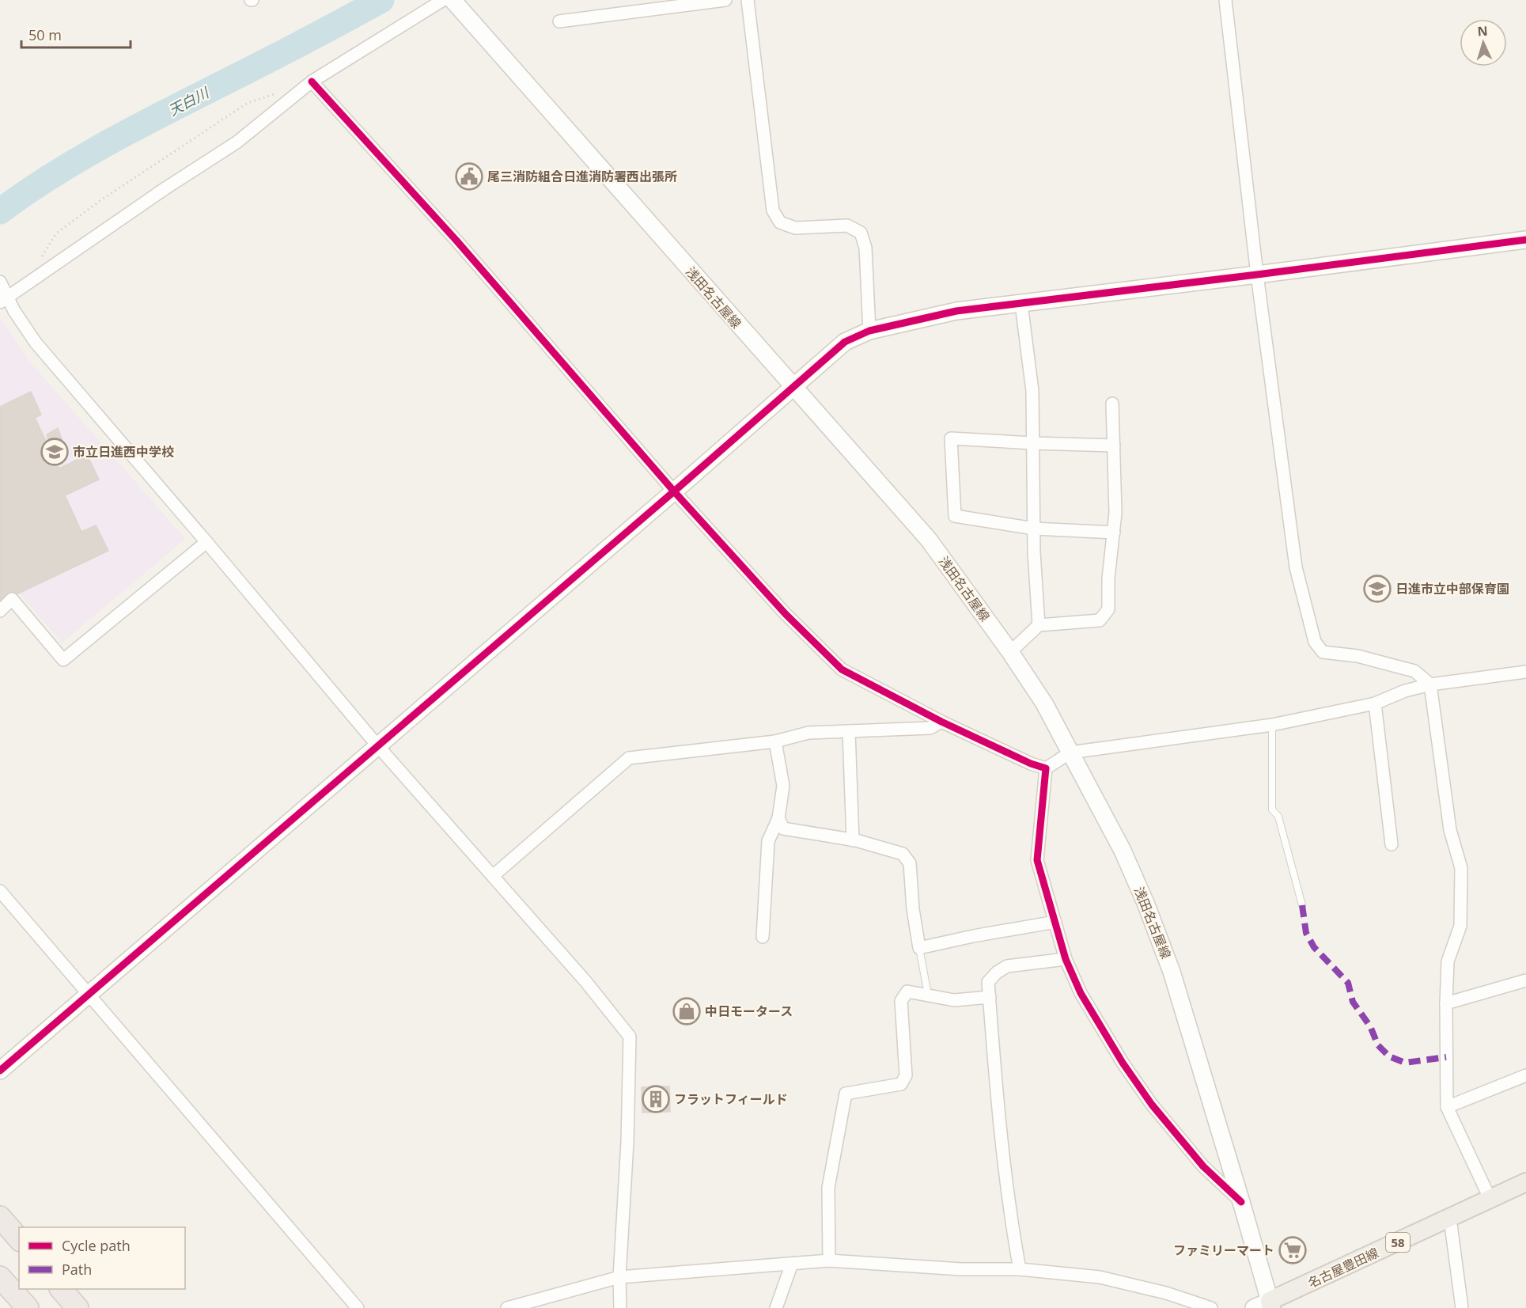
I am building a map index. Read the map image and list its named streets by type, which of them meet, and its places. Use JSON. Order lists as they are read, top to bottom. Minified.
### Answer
{"streets":{"main road":["58","名古屋豊田線"],"street":["浅田名古屋線"]},"crossings":[["浅田名古屋線","名古屋豊田線"]],"water":["天白川"],"places":{"public building":["尾三消防組合日進消防署西出張所"],"school or university":["市立日進西中学校","日進市立中部保育園"],"shop":["中日モータース"],"building":["フラットフィールド"],"supermarket":["ファミリーマート"]},"legend":["Cycle path","Path"],"scale_bar":"50 m","north":"top"}
